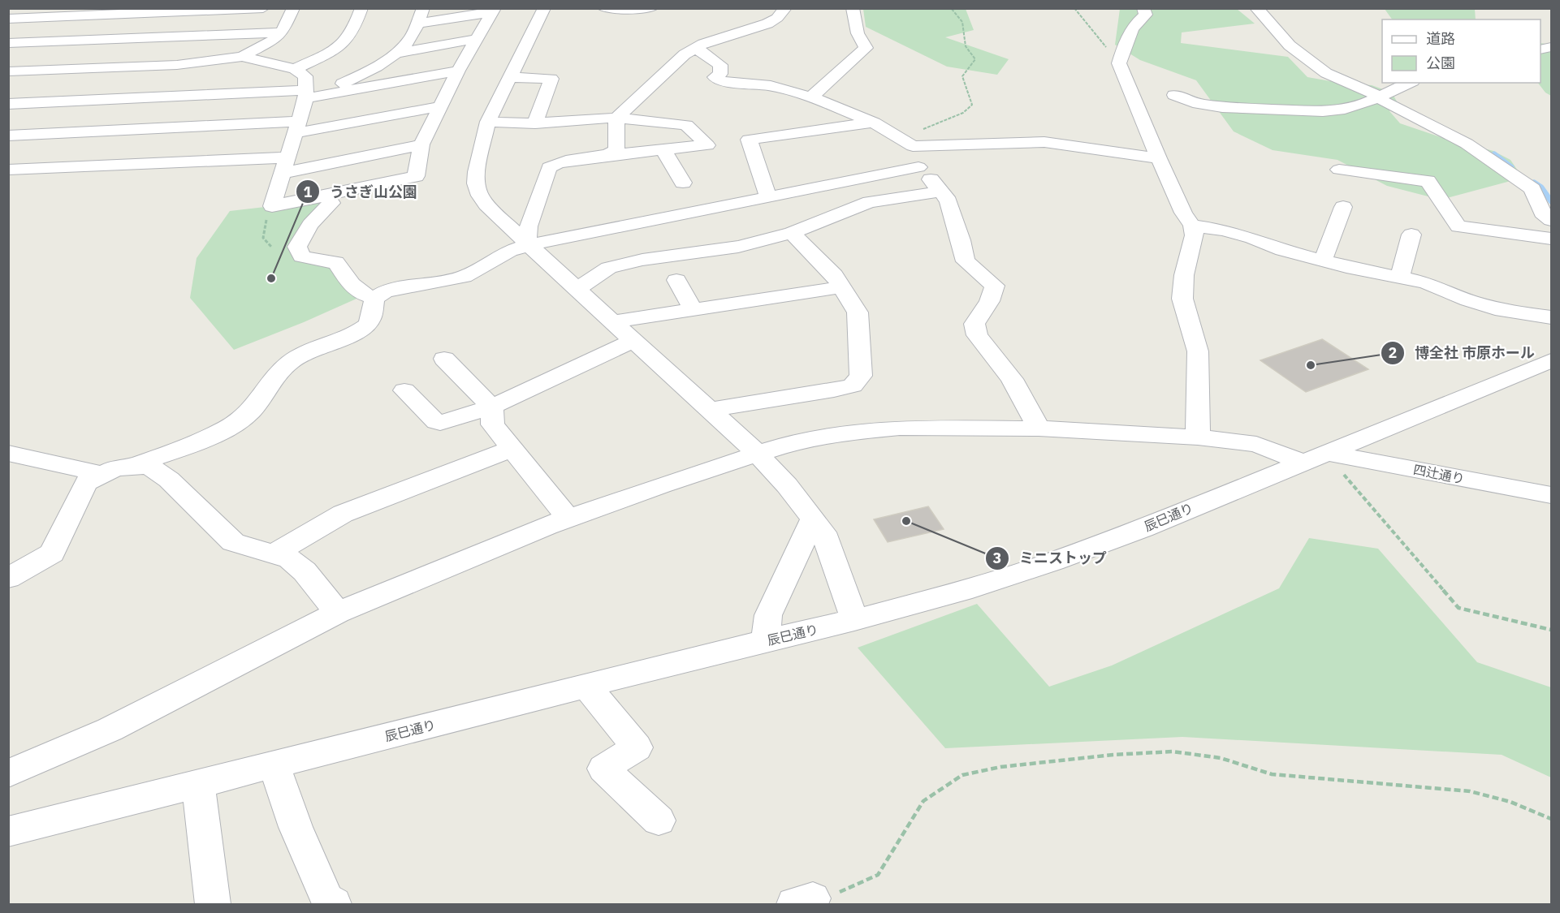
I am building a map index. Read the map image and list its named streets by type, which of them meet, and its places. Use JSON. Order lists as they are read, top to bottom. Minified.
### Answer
{"streets":{"street":["四辻通り","辰巳通り"]},"crossings":[["四辻通り","辰巳通り"]],"places":["うさぎ山公園","博全社 市原ホール","ミニストップ"],"legend":["道路","公園"]}
